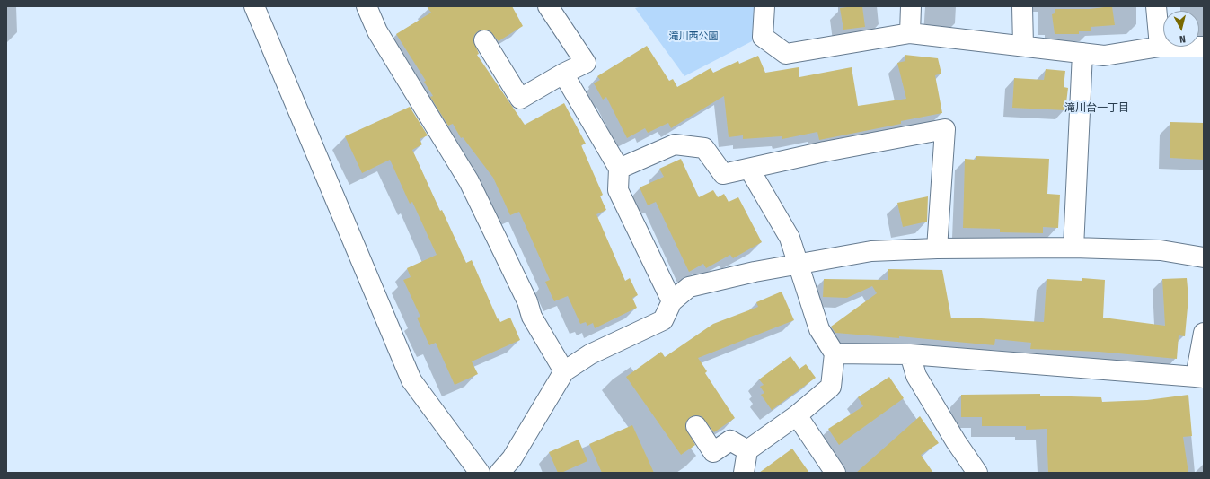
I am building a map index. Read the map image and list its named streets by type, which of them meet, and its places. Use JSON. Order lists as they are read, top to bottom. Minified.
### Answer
{"districts":["滝川台一丁目"],"parks":["滝川西公園"],"north":"bottom"}
